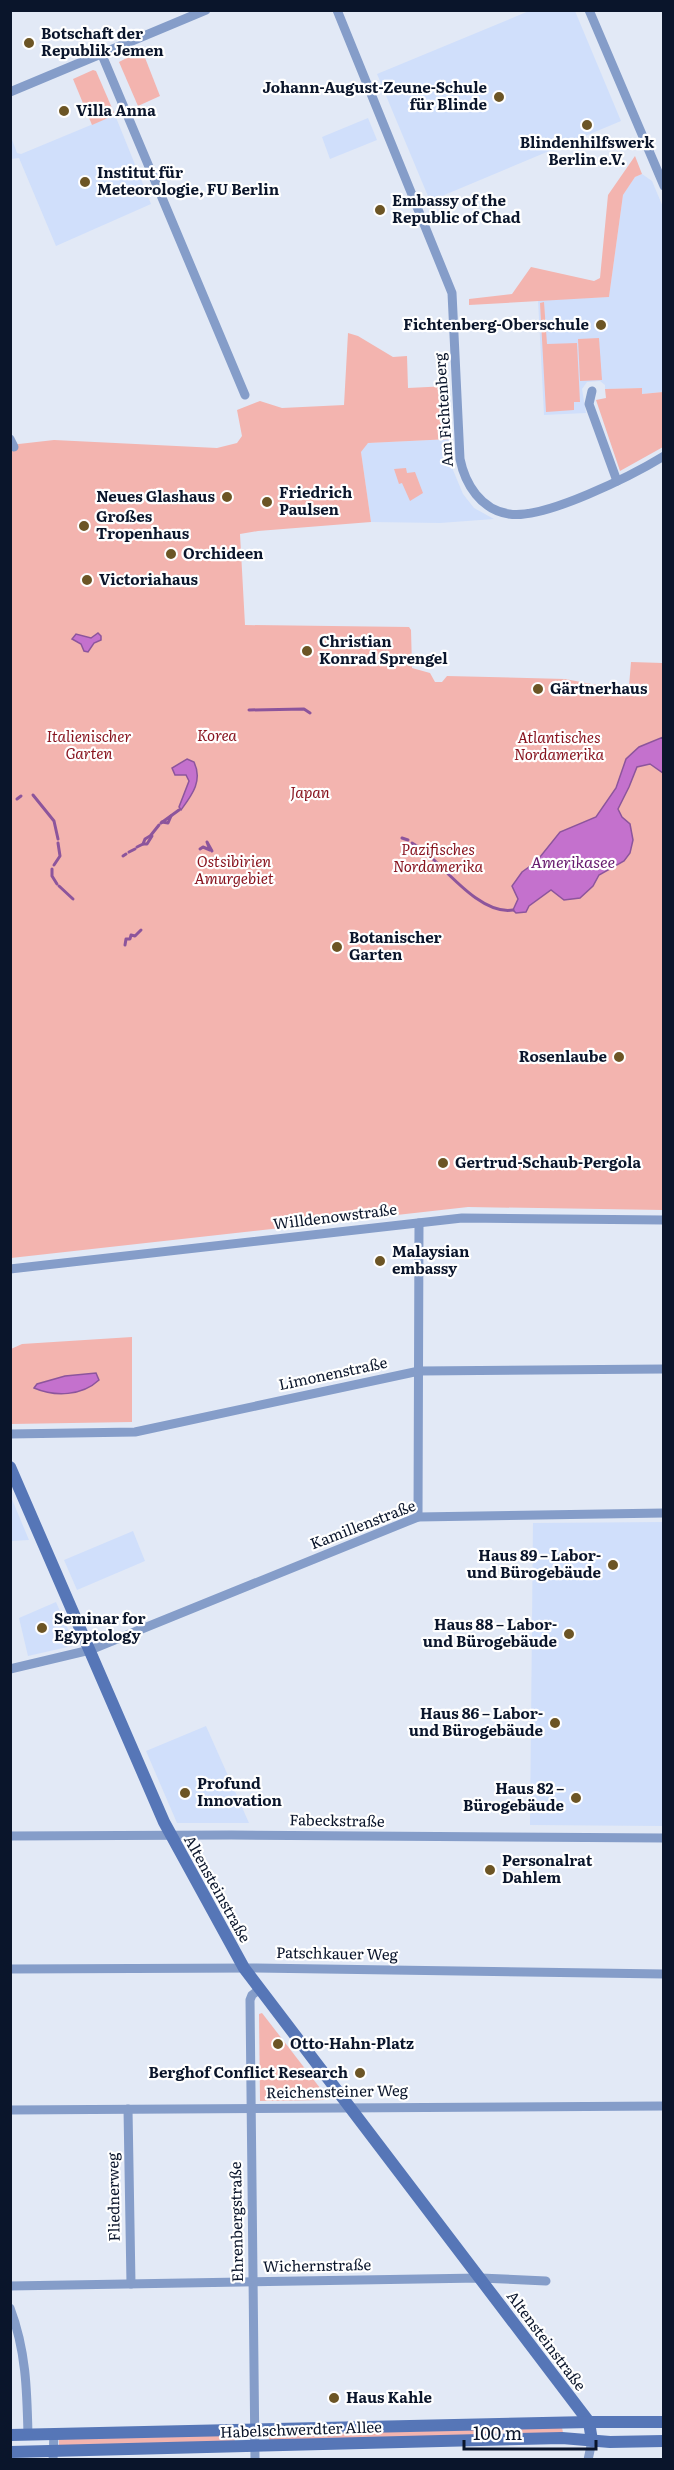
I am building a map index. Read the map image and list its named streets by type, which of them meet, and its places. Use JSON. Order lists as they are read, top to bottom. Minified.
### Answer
{"streets":{"main road":["Altensteinstraße","Habelschwerdter Allee"],"street":["Am Fichtenberg","Willdenowstraße","Limonenstraße","Kamillenstraße","Fabeckstraße","Patschkauer Weg","Reichensteiner Weg","Fliednerweg","Ehrenbergstraße","Wichernstraße"]},"crossings":[["Kamillenstraße","Altensteinstraße"],["Fabeckstraße","Altensteinstraße"],["Altensteinstraße","Patschkauer Weg"],["Altensteinstraße","Reichensteiner Weg"],["Altensteinstraße","Ehrenbergstraße"],["Altensteinstraße","Wichernstraße"],["Altensteinstraße","Habelschwerdter Allee"],["Reichensteiner Weg","Fliednerweg"],["Reichensteiner Weg","Ehrenbergstraße"],["Fliednerweg","Wichernstraße"],["Ehrenbergstraße","Wichernstraße"],["Ehrenbergstraße","Habelschwerdter Allee"]],"water":["Amerikasee"],"parks":["Korea","Italienischer Garten","Atlantisches Nordamerika","Japan","Pazifisches Nordamerika","Ostsibirien Amurgebiet"],"places":["Botschaft der Republik Jemen","Johann-August-Zeune-Schule für Blinde","Villa Anna","Blindenhilfswerk Berlin e.V.","Institut für Meteorologie, FU Berlin","Embassy of the Republic of Chad","Fichtenberg-Oberschule","Neues Glashaus","Friedrich Paulsen","Großes Tropenhaus","Orchideen","Victoriahaus","Christian Konrad Sprengel","Gärtnerhaus","Botanischer Garten","Rosenlaube","Gertrud-Schaub-Pergola","Malaysian embassy","Haus 89 – Labor- und Bürogebäude","Seminar for Egyptology","Haus 88 – Labor- und Bürogebäude","Haus 86 – Labor- und Bürogebäude","Profund Innovation","Haus 82 – Bürogebäude","Personalrat Dahlem","Otto-Hahn-Platz","Berghof Conflict Research","Haus Kahle"],"scale_bar":"100 m"}
